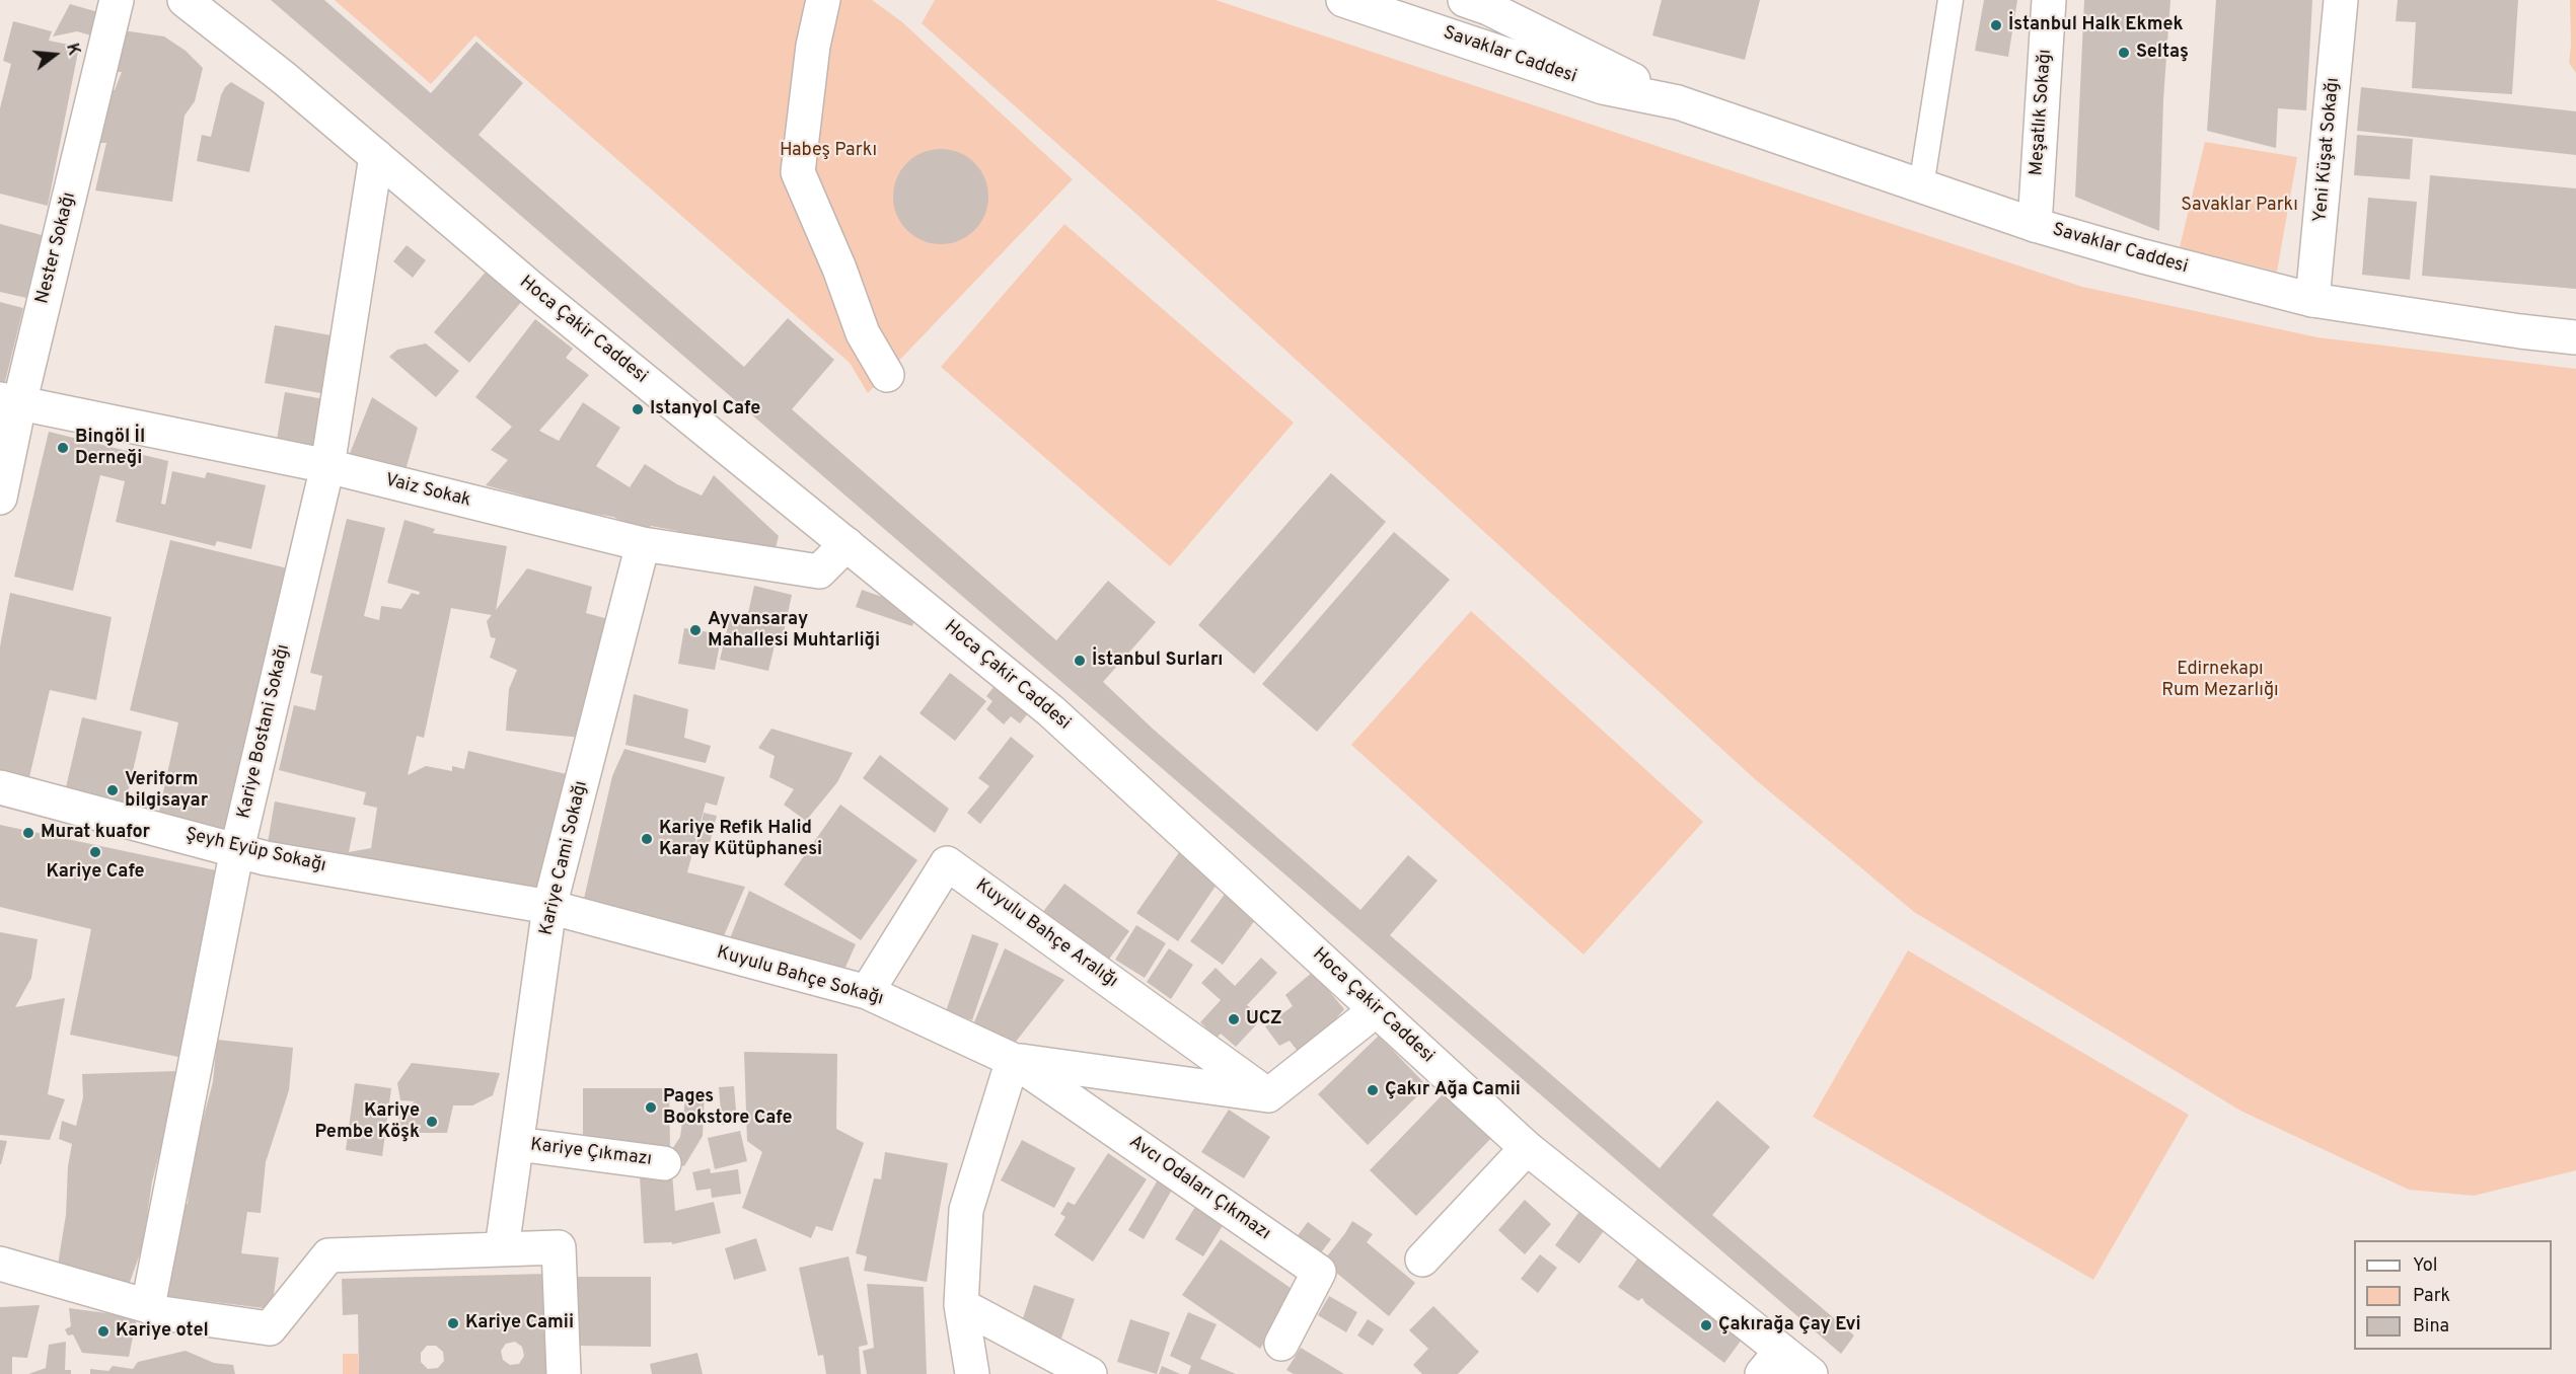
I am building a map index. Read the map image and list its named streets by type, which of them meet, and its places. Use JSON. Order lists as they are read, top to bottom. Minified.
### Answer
{"streets":{"street":["Savaklar Caddesi","Meşatlık Sokağı","Yeni Küşat Sokağı","Nester Sokağı","Hoca Çakir Caddesi","Vaiz Sokak","Kariye Bostani Sokağı","Şeyh Eyüp Sokağı","Kariye Cami Sokağı","Kuyulu Bahçe Aralığı","Kuyulu Bahçe Sokağı","Kariye Çıkmazı","Avcı Odaları Çıkmazı"]},"crossings":[["Savaklar Caddesi","Meşatlık Sokağı"],["Savaklar Caddesi","Yeni Küşat Sokağı"],["Nester Sokağı","Vaiz Sokak"],["Hoca Çakir Caddesi","Vaiz Sokak"],["Hoca Çakir Caddesi","Kariye Bostani Sokağı"],["Vaiz Sokak","Kariye Bostani Sokağı"],["Vaiz Sokak","Kariye Cami Sokağı"],["Kariye Bostani Sokağı","Şeyh Eyüp Sokağı"],["Şeyh Eyüp Sokağı","Kariye Cami Sokağı"],["Şeyh Eyüp Sokağı","Kuyulu Bahçe Sokağı"],["Kariye Cami Sokağı","Kuyulu Bahçe Sokağı"],["Kariye Cami Sokağı","Kariye Çıkmazı"],["Kuyulu Bahçe Aralığı","Kuyulu Bahçe Sokağı"],["Kuyulu Bahçe Sokağı","Avcı Odaları Çıkmazı"]],"parks":["Habeş Parkı","Savaklar Parkı","Edirnekapı Rum Mezarlığı"],"places":["İstanbul Halk Ekmek","Seltaş","Istanyol Cafe","Bingöl İl Derneği","Ayvansaray Mahallesi Muhtarliği","İstanbul Surları","Veriform bilgisayar","Murat kuafor","Kariye Refik Halid Karay Kütüphanesi","Kariye Cafe","UCZ","Çakır Ağa Camii","Pages Bookstore Cafe","Kariye Pembe Köşk","Kariye Camii","Çakırağa Çay Evi","Kariye otel"],"legend":["Yol","Park","Bina"],"north":"right"}
